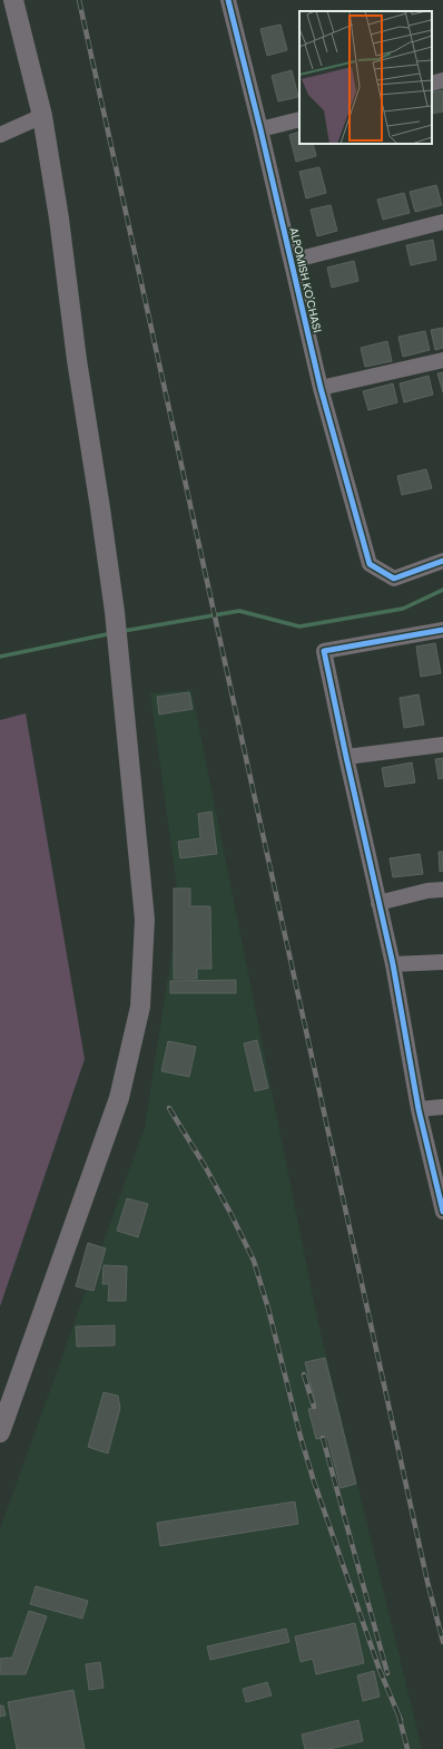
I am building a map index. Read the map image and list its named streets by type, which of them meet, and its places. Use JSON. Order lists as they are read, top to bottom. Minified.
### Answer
{"streets":{"street":["ALPOMISH KO'CHASI"]}}
